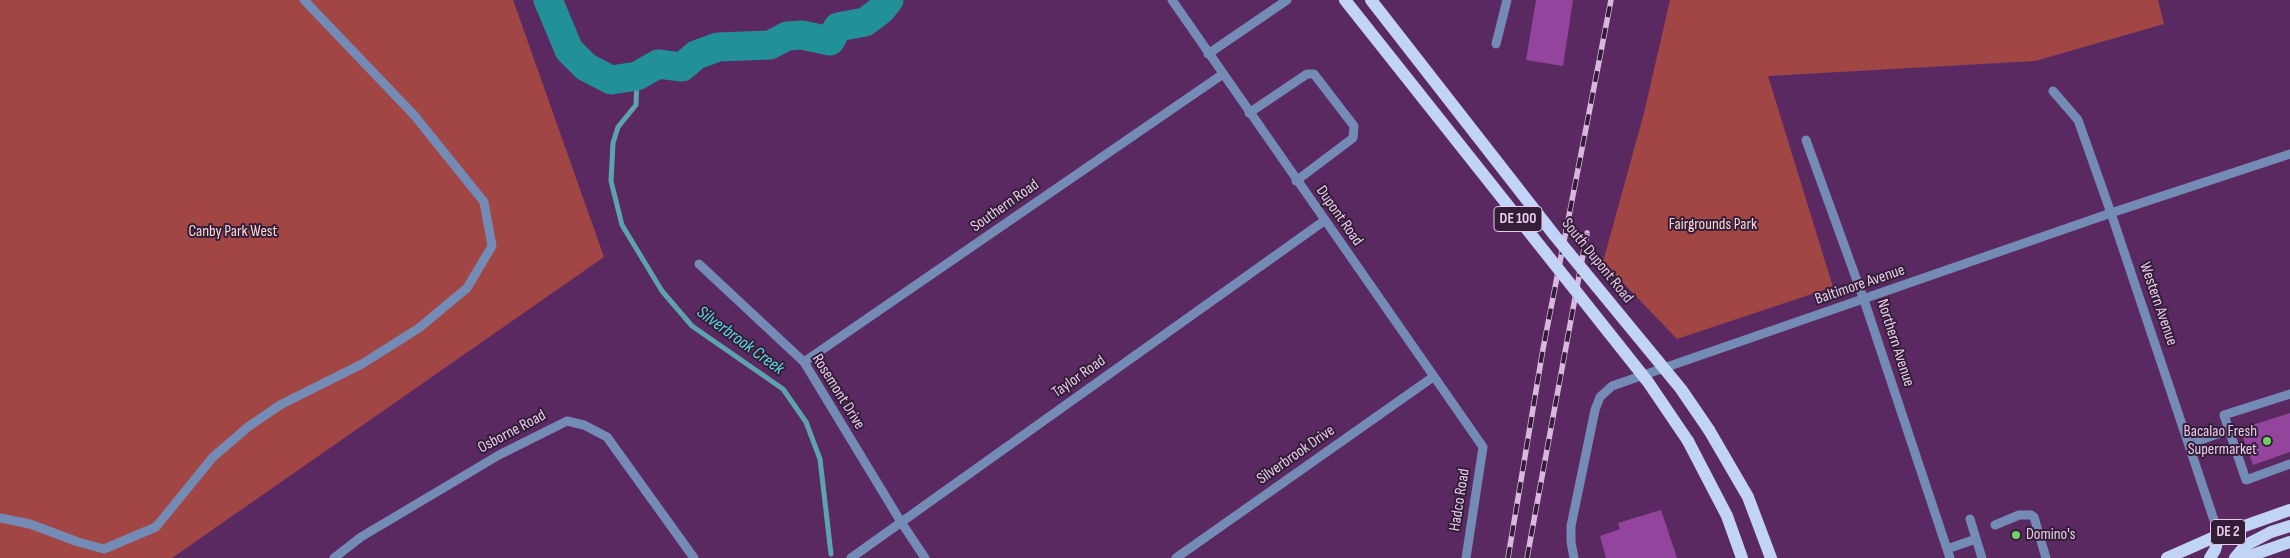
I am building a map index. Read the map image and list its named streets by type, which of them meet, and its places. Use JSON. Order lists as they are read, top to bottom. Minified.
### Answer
{"streets":{"main road":["DE 100","South Dupont Road","DE 2"],"street":["Southern Road","Dupont Road","Baltimore Avenue","Western Avenue","Northern Avenue","Taylor Road","Rosemont Drive","Osborne Road","Silverbrook Drive","Hadco Road"]},"crossings":[["Southern Road","Dupont Road"],["Southern Road","Rosemont Drive"],["Dupont Road","Taylor Road"],["Dupont Road","Silverbrook Drive"],["Dupont Road","Hadco Road"],["Baltimore Avenue","Western Avenue"],["Baltimore Avenue","Northern Avenue"],["Western Avenue","DE 2"],["Taylor Road","Rosemont Drive"]],"water":["Silverbrook Creek"],"parks":["Fairgrounds Park","Canby Park West"],"places":["Bacalao Fresh Supermarket","Domino's"]}
